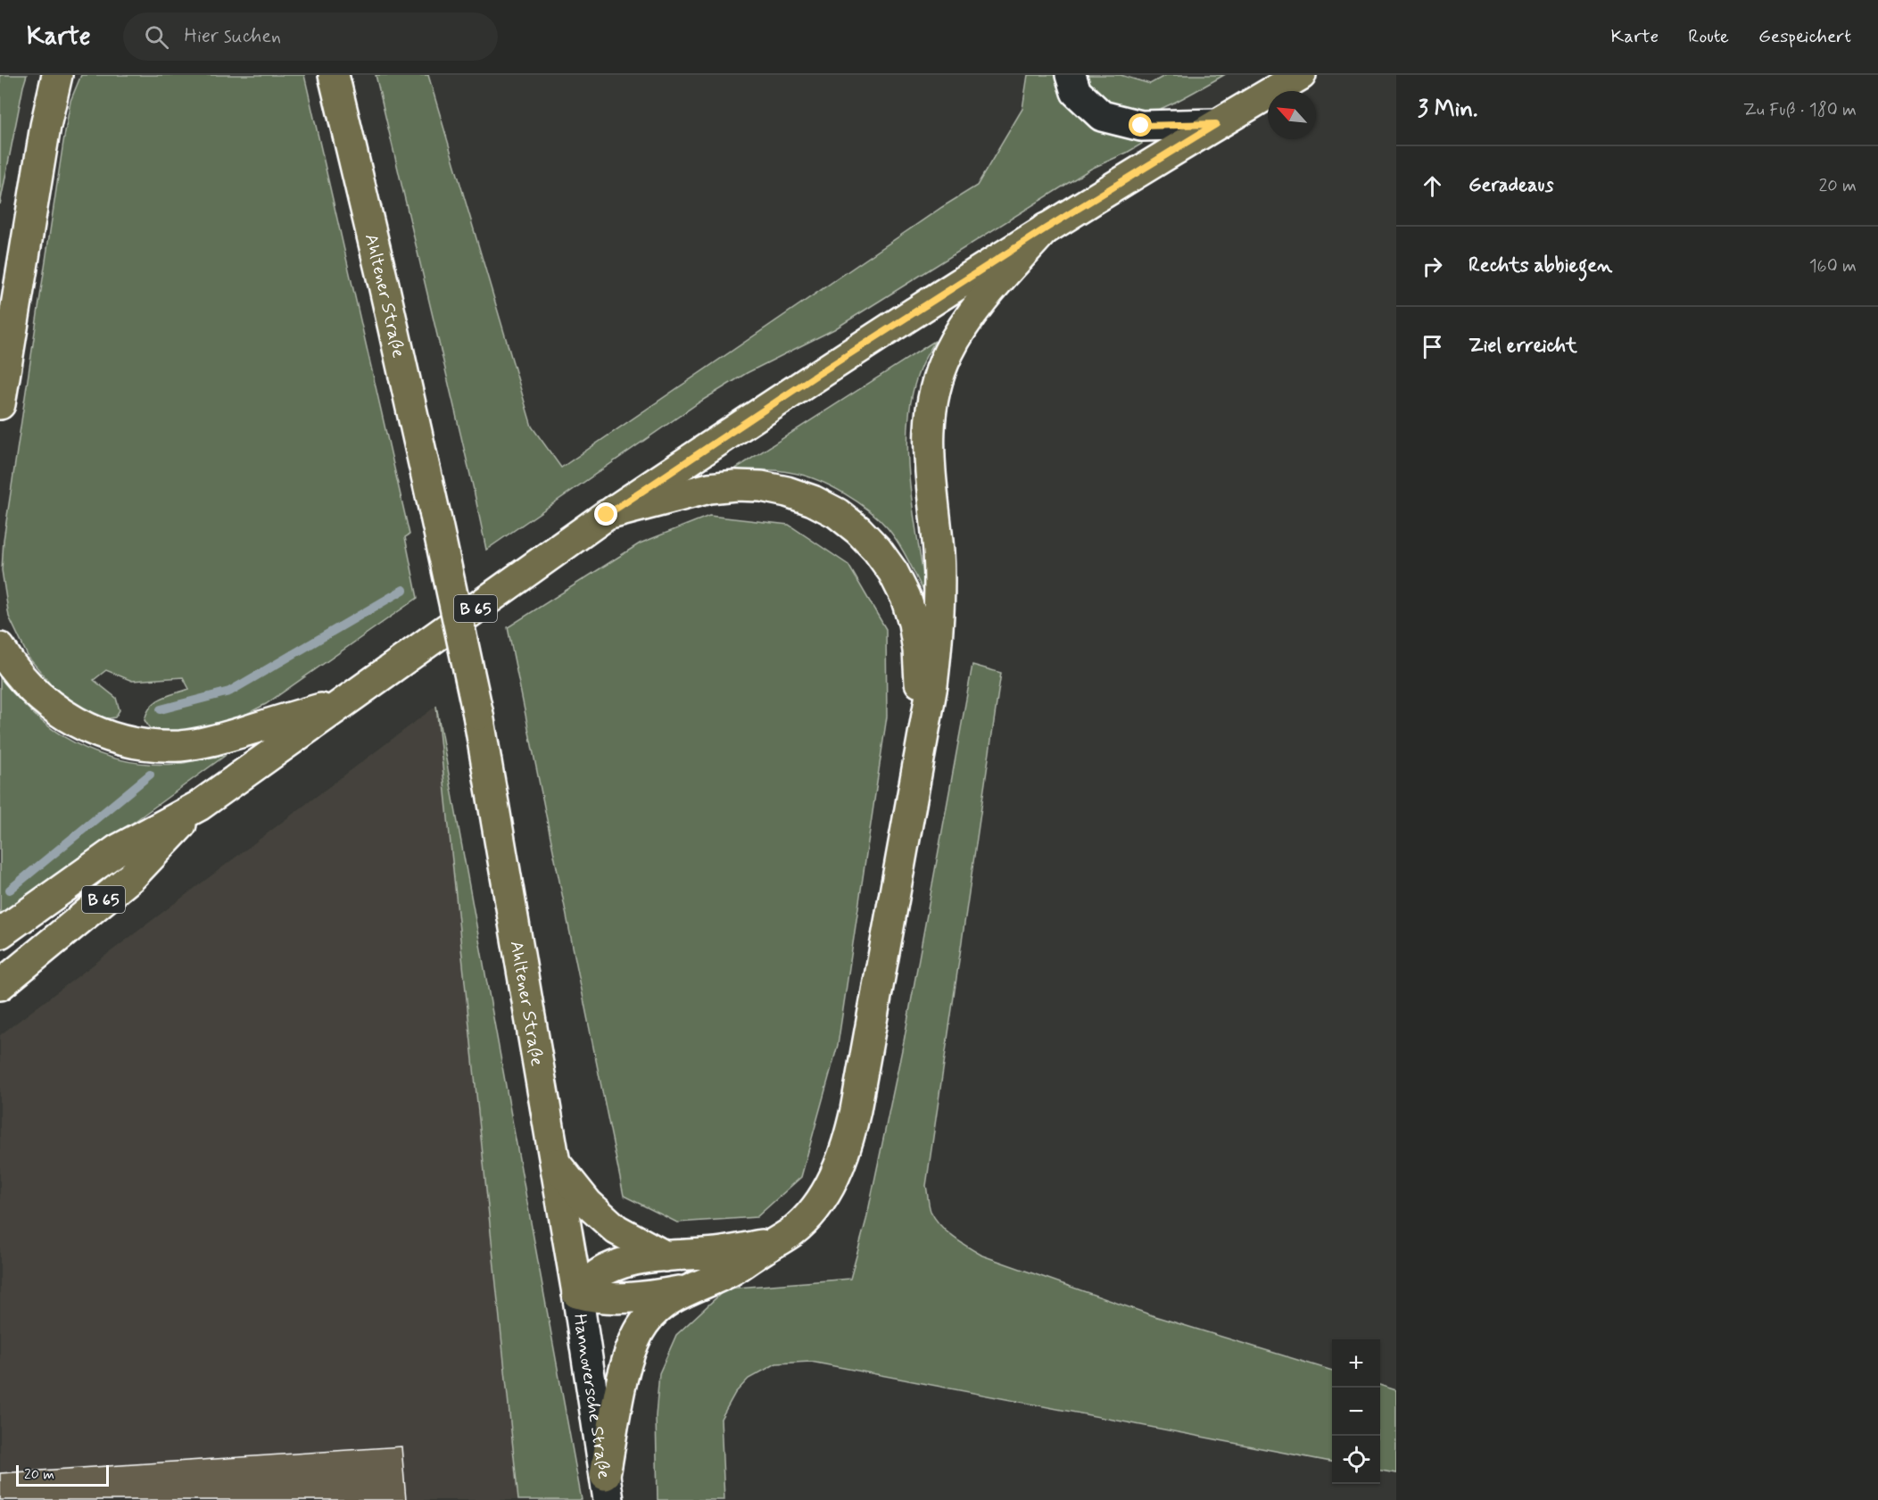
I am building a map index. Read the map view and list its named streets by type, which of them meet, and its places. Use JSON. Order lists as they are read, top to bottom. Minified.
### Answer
{"streets":{"main road":["Ahltener Straße","B 65"],"street":["Hannoversche Straße"]},"crossings":[["Ahltener Straße","Hannoversche Straße"]],"scale_bar":"20 m","north":"top left","page":{"header":"Karte","search":"Hier suchen","nav":["Karte","Route","Gespeichert"],"heading":["3 Min.","Zu Fuß · 180 m"],"list":[["Geradeaus","20 m"],["Rechts abbiegen","160 m"],"Ziel erreicht"],"map_buttons":["+","−"],"scale":"20 m"}}
